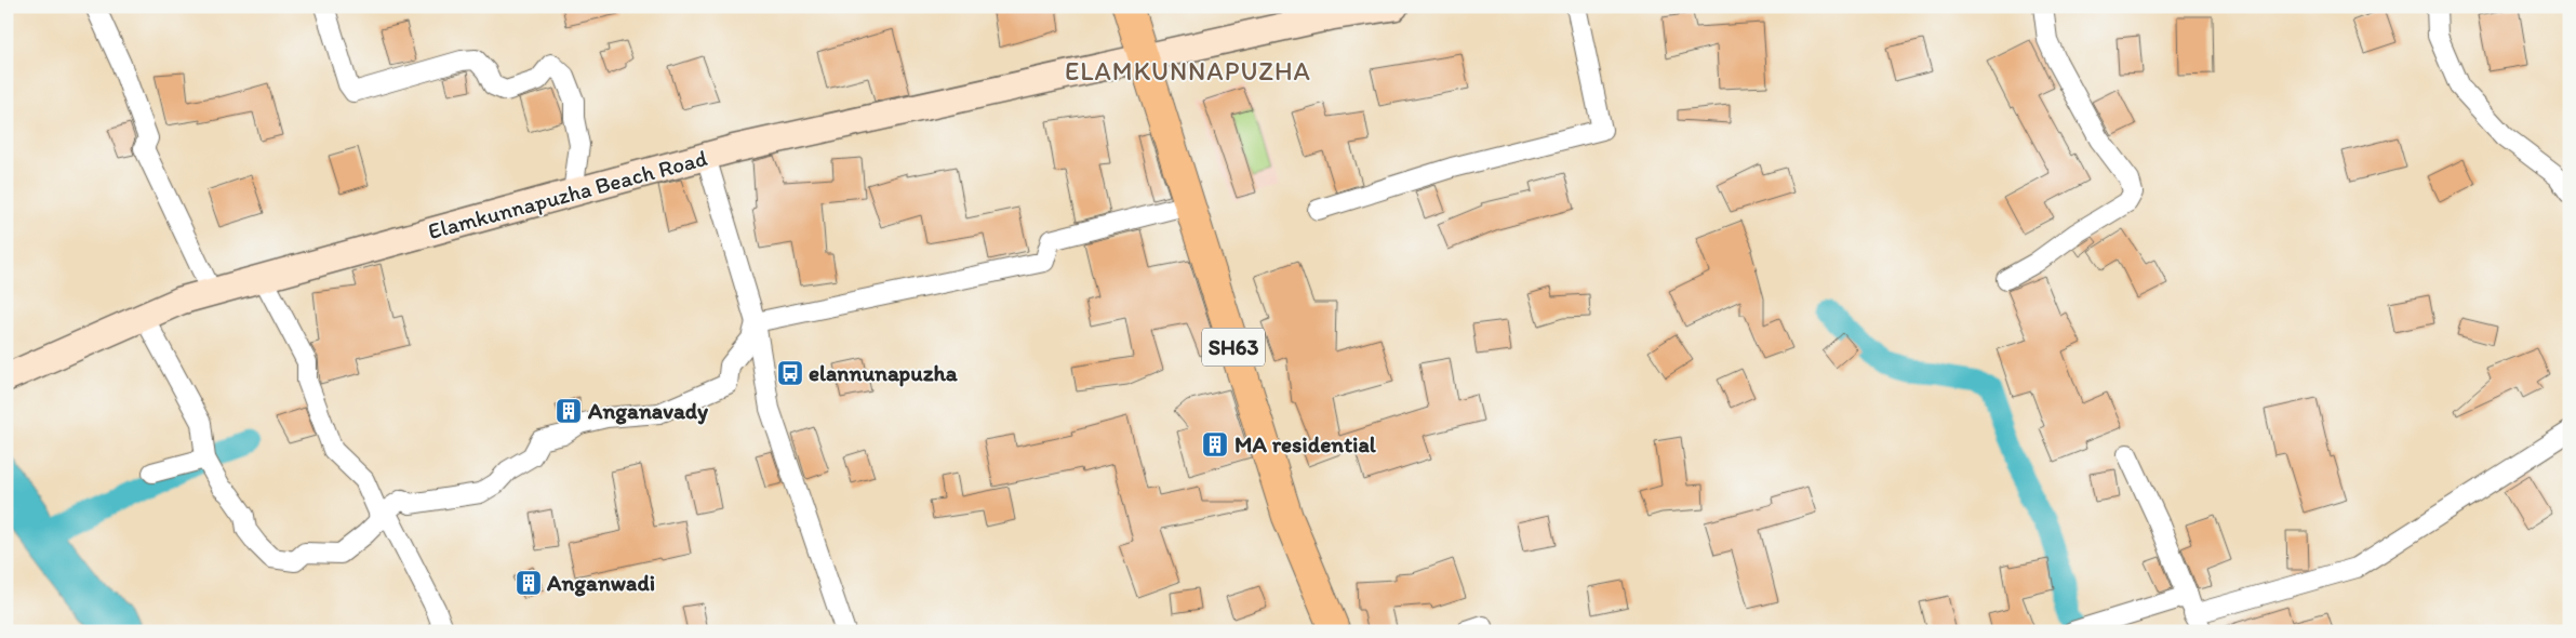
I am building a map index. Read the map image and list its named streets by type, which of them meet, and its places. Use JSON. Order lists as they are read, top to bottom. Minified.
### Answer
{"streets":{"main road":["Elamkunnapuzha Beach Road","SH63"]},"crossings":[["Elamkunnapuzha Beach Road","SH63"]],"districts":["ELAMKUNNAPUZHA"],"places":{"bus stop":["elannunapuzha"],"building":["Anganavady","MA residential","Anganwadi"]}}
